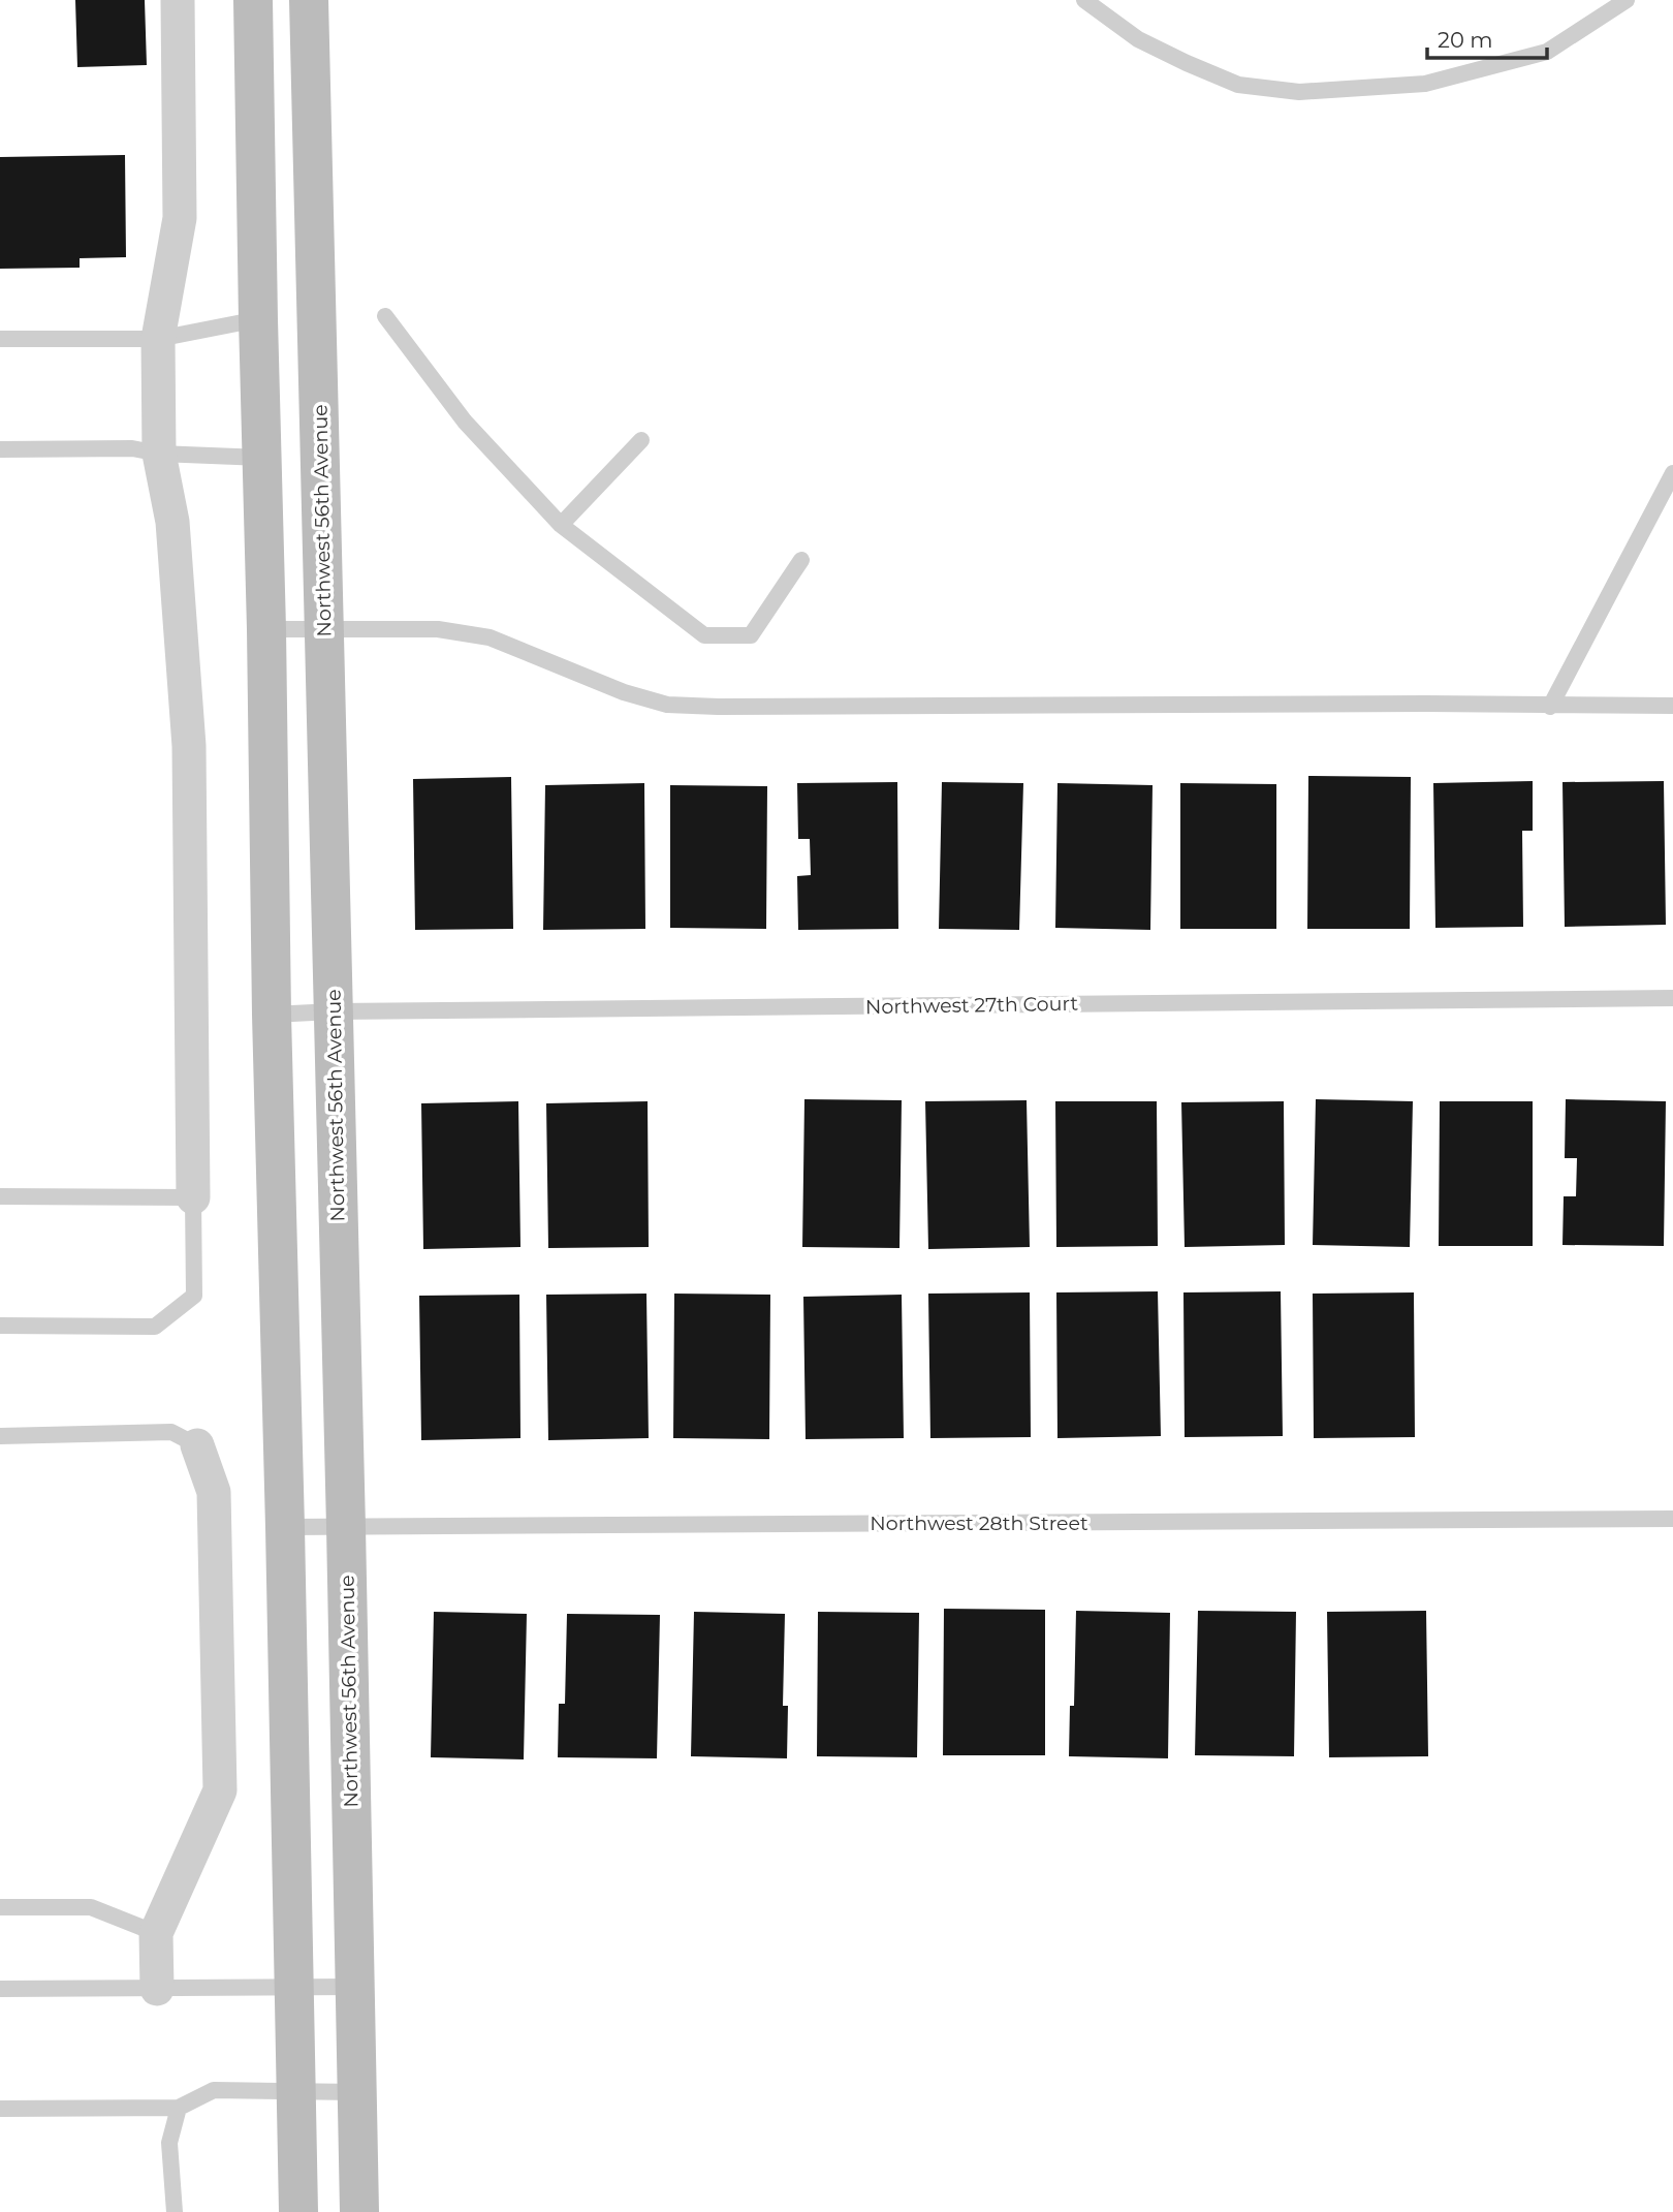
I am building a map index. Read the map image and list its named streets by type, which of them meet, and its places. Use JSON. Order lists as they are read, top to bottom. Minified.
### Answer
{"streets":{"street":["Northwest 56th Avenue"],"lane":["Northwest 27th Court","Northwest 28th Street"]},"crossings":[["Northwest 56th Avenue","Northwest 27th Court"],["Northwest 56th Avenue","Northwest 28th Street"]],"scale_bar":"20 m"}
